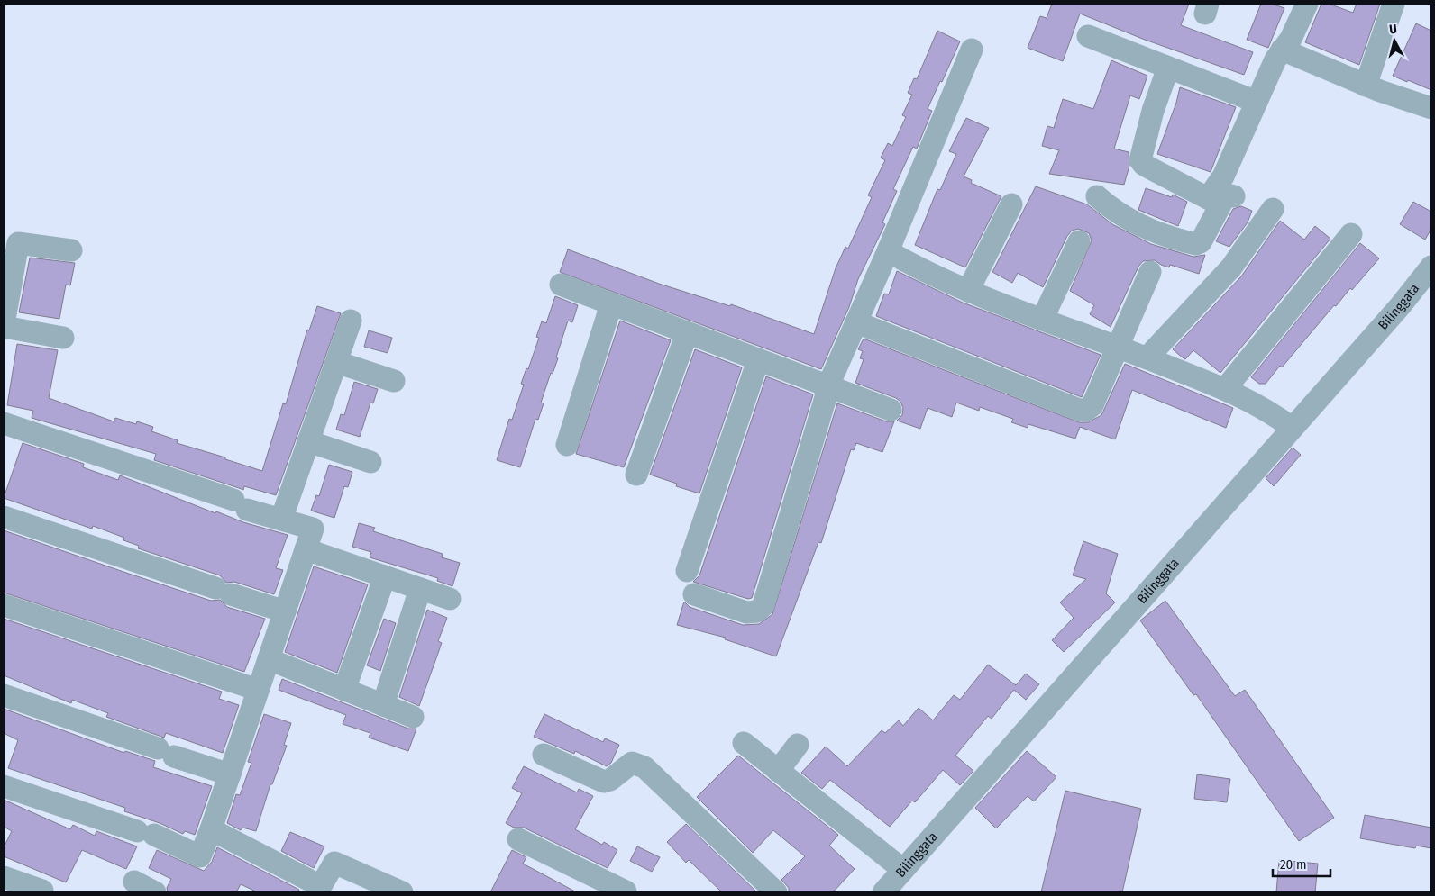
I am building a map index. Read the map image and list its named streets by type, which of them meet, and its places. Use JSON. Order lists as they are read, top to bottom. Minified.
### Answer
{"streets":{"street":["Bilinggata"]},"scale_bar":"20 m","north":"top"}
